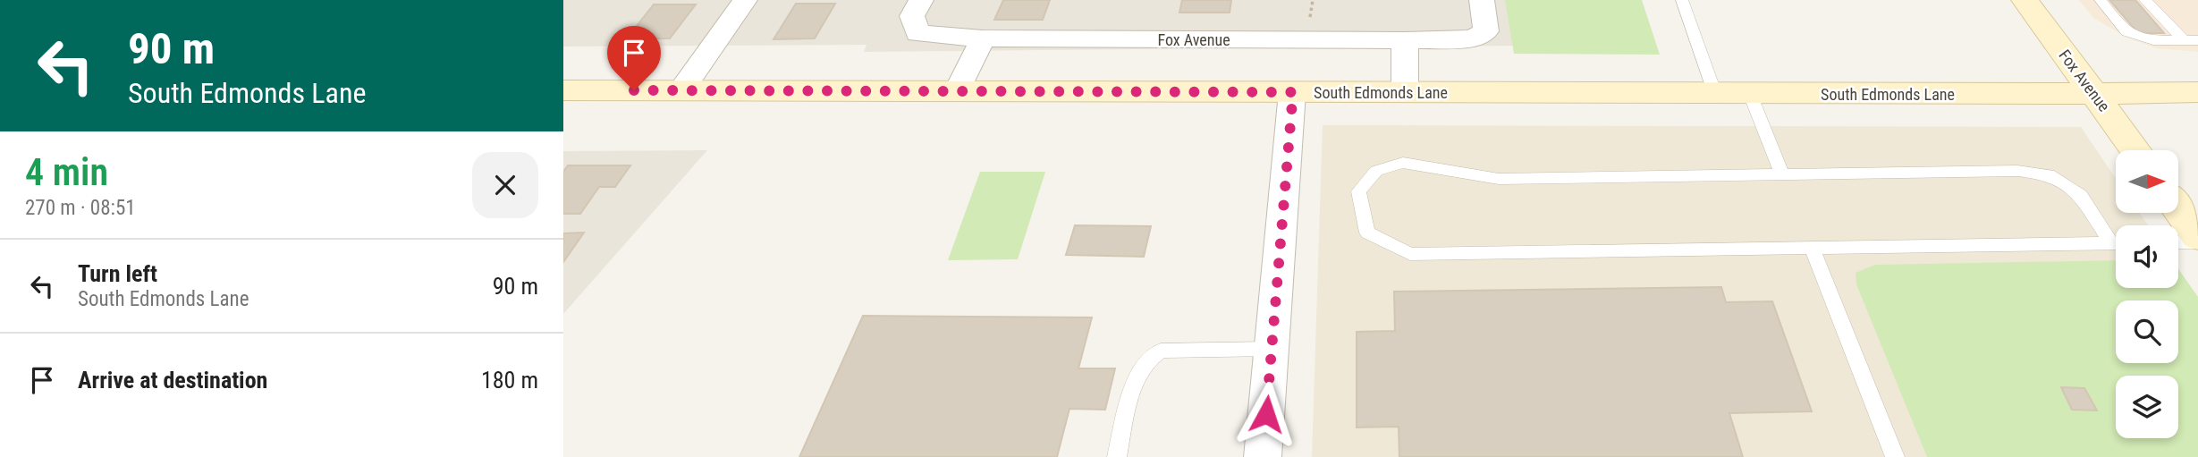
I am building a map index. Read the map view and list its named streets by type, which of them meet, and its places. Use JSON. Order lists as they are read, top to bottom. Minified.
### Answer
{"streets":{"street":["Fox Avenue","South Edmonds Lane"]},"crossings":[["Fox Avenue","South Edmonds Lane"]],"north":"right","page":{"turn":["90 m","South Edmonds Lane"],"heading":["4 min","270 m · 08:51"],"list":[{"name":"Turn left","note":"South Edmonds Lane","value":"90 m"},{"name":"Arrive at destination","value":"180 m"}]}}
